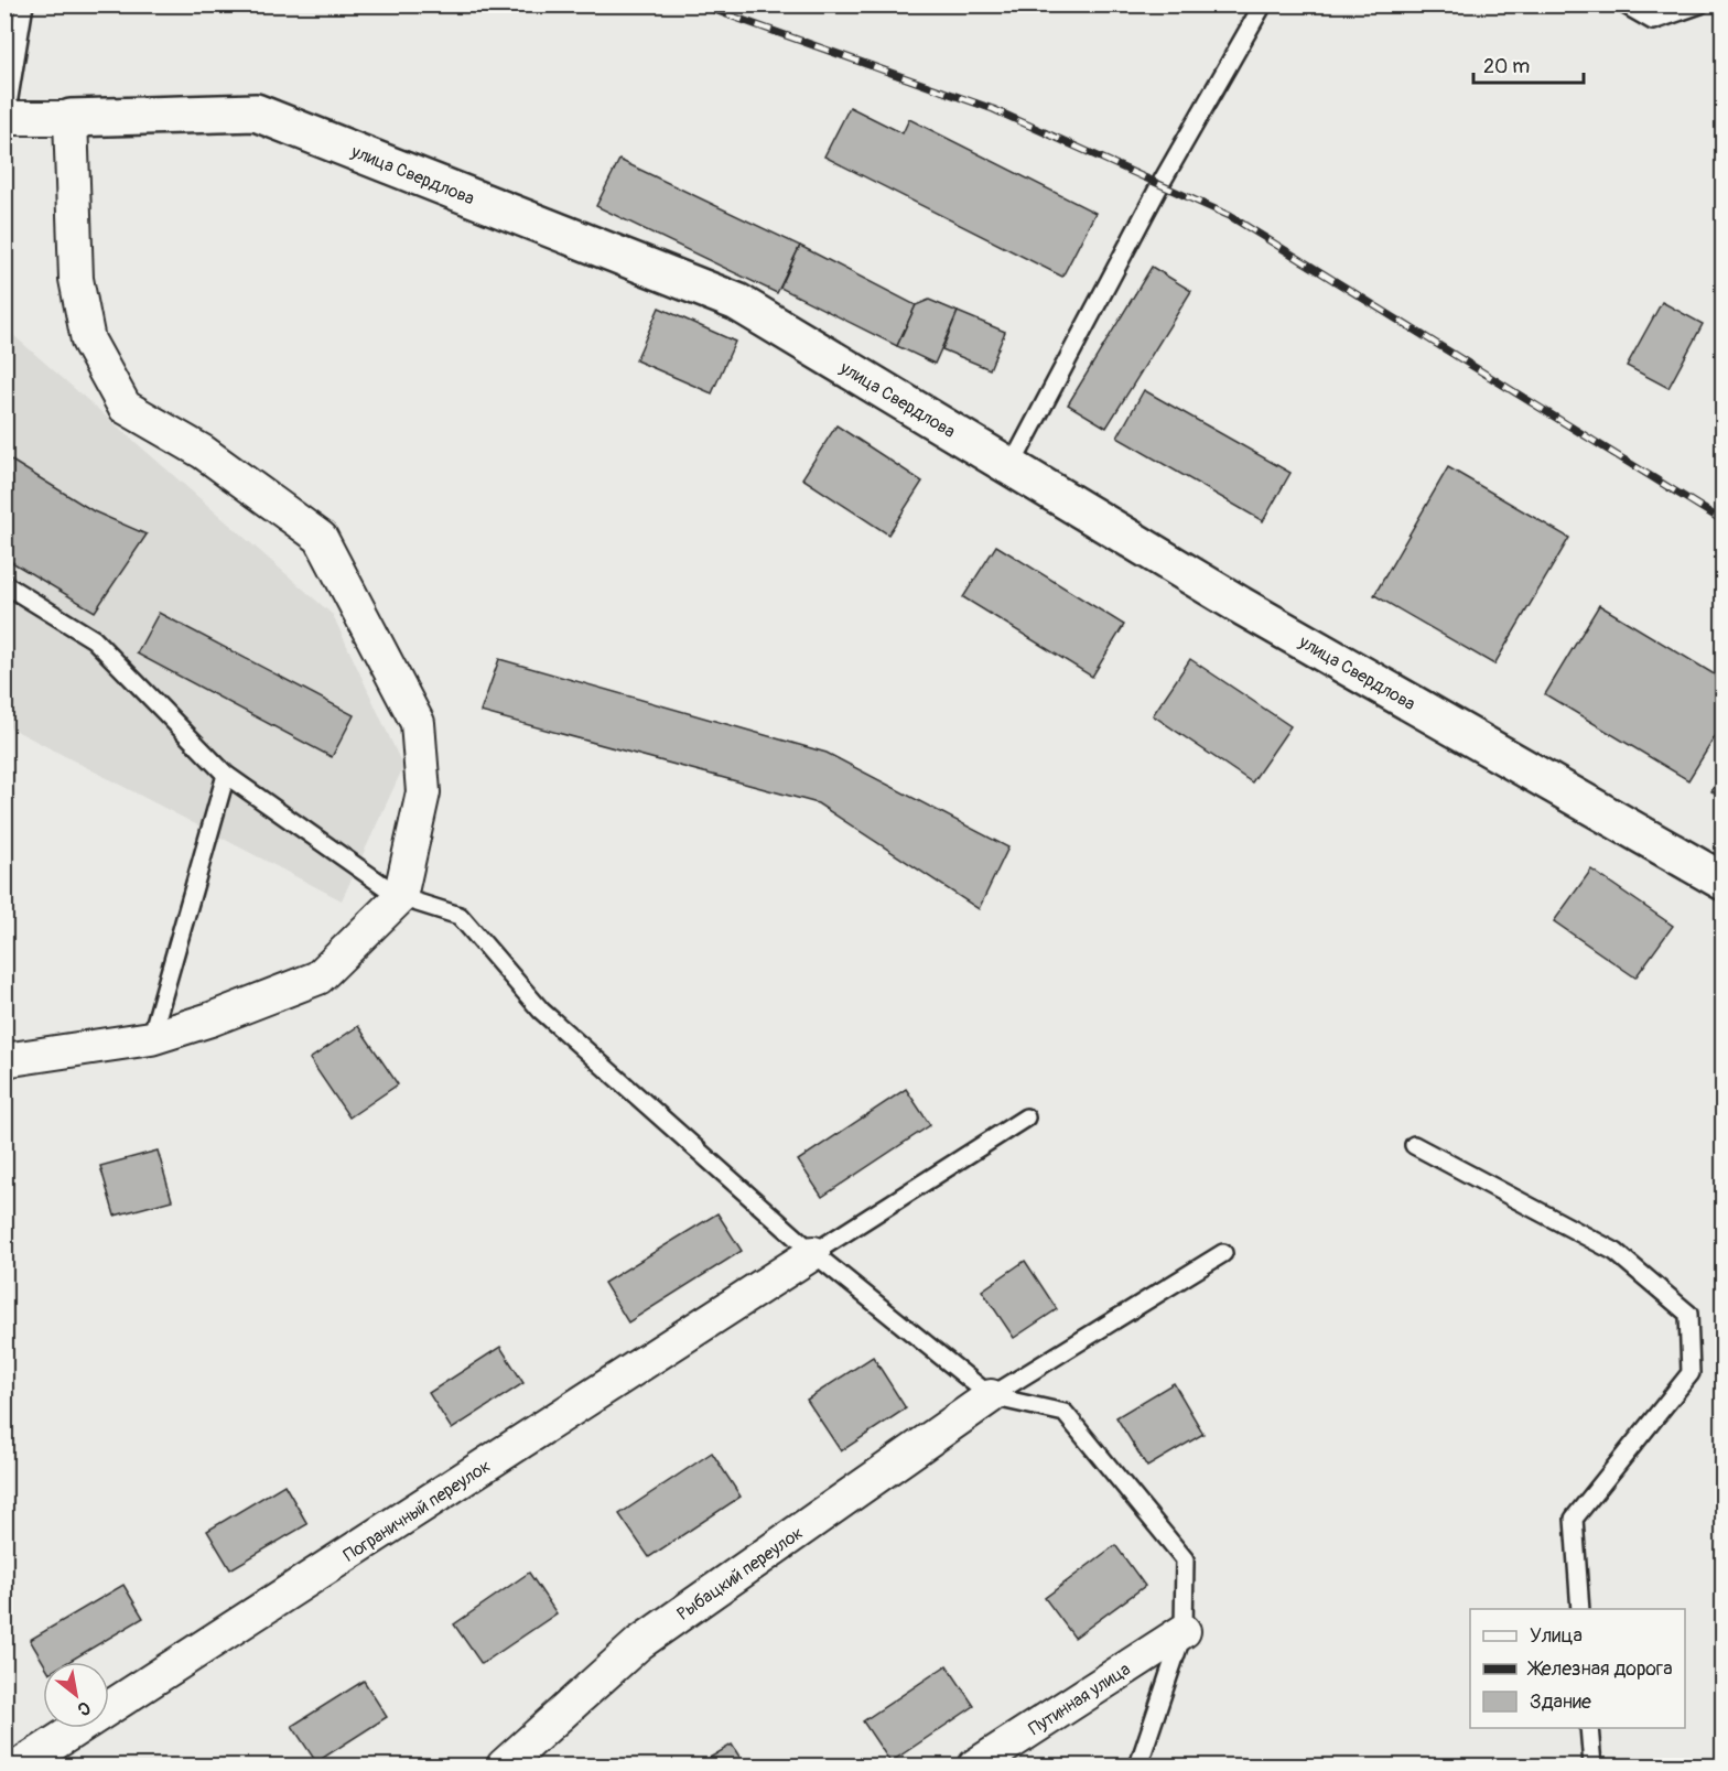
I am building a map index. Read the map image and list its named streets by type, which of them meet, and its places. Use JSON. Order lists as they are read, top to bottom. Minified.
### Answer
{"streets":{"street":["улица Свердлова","Пограничный переулок","Рыбацкий переулок","Путинная улица"]},"legend":["Улица","Железная дорога","Здание"],"scale_bar":"20 m","north":"bottom right"}
